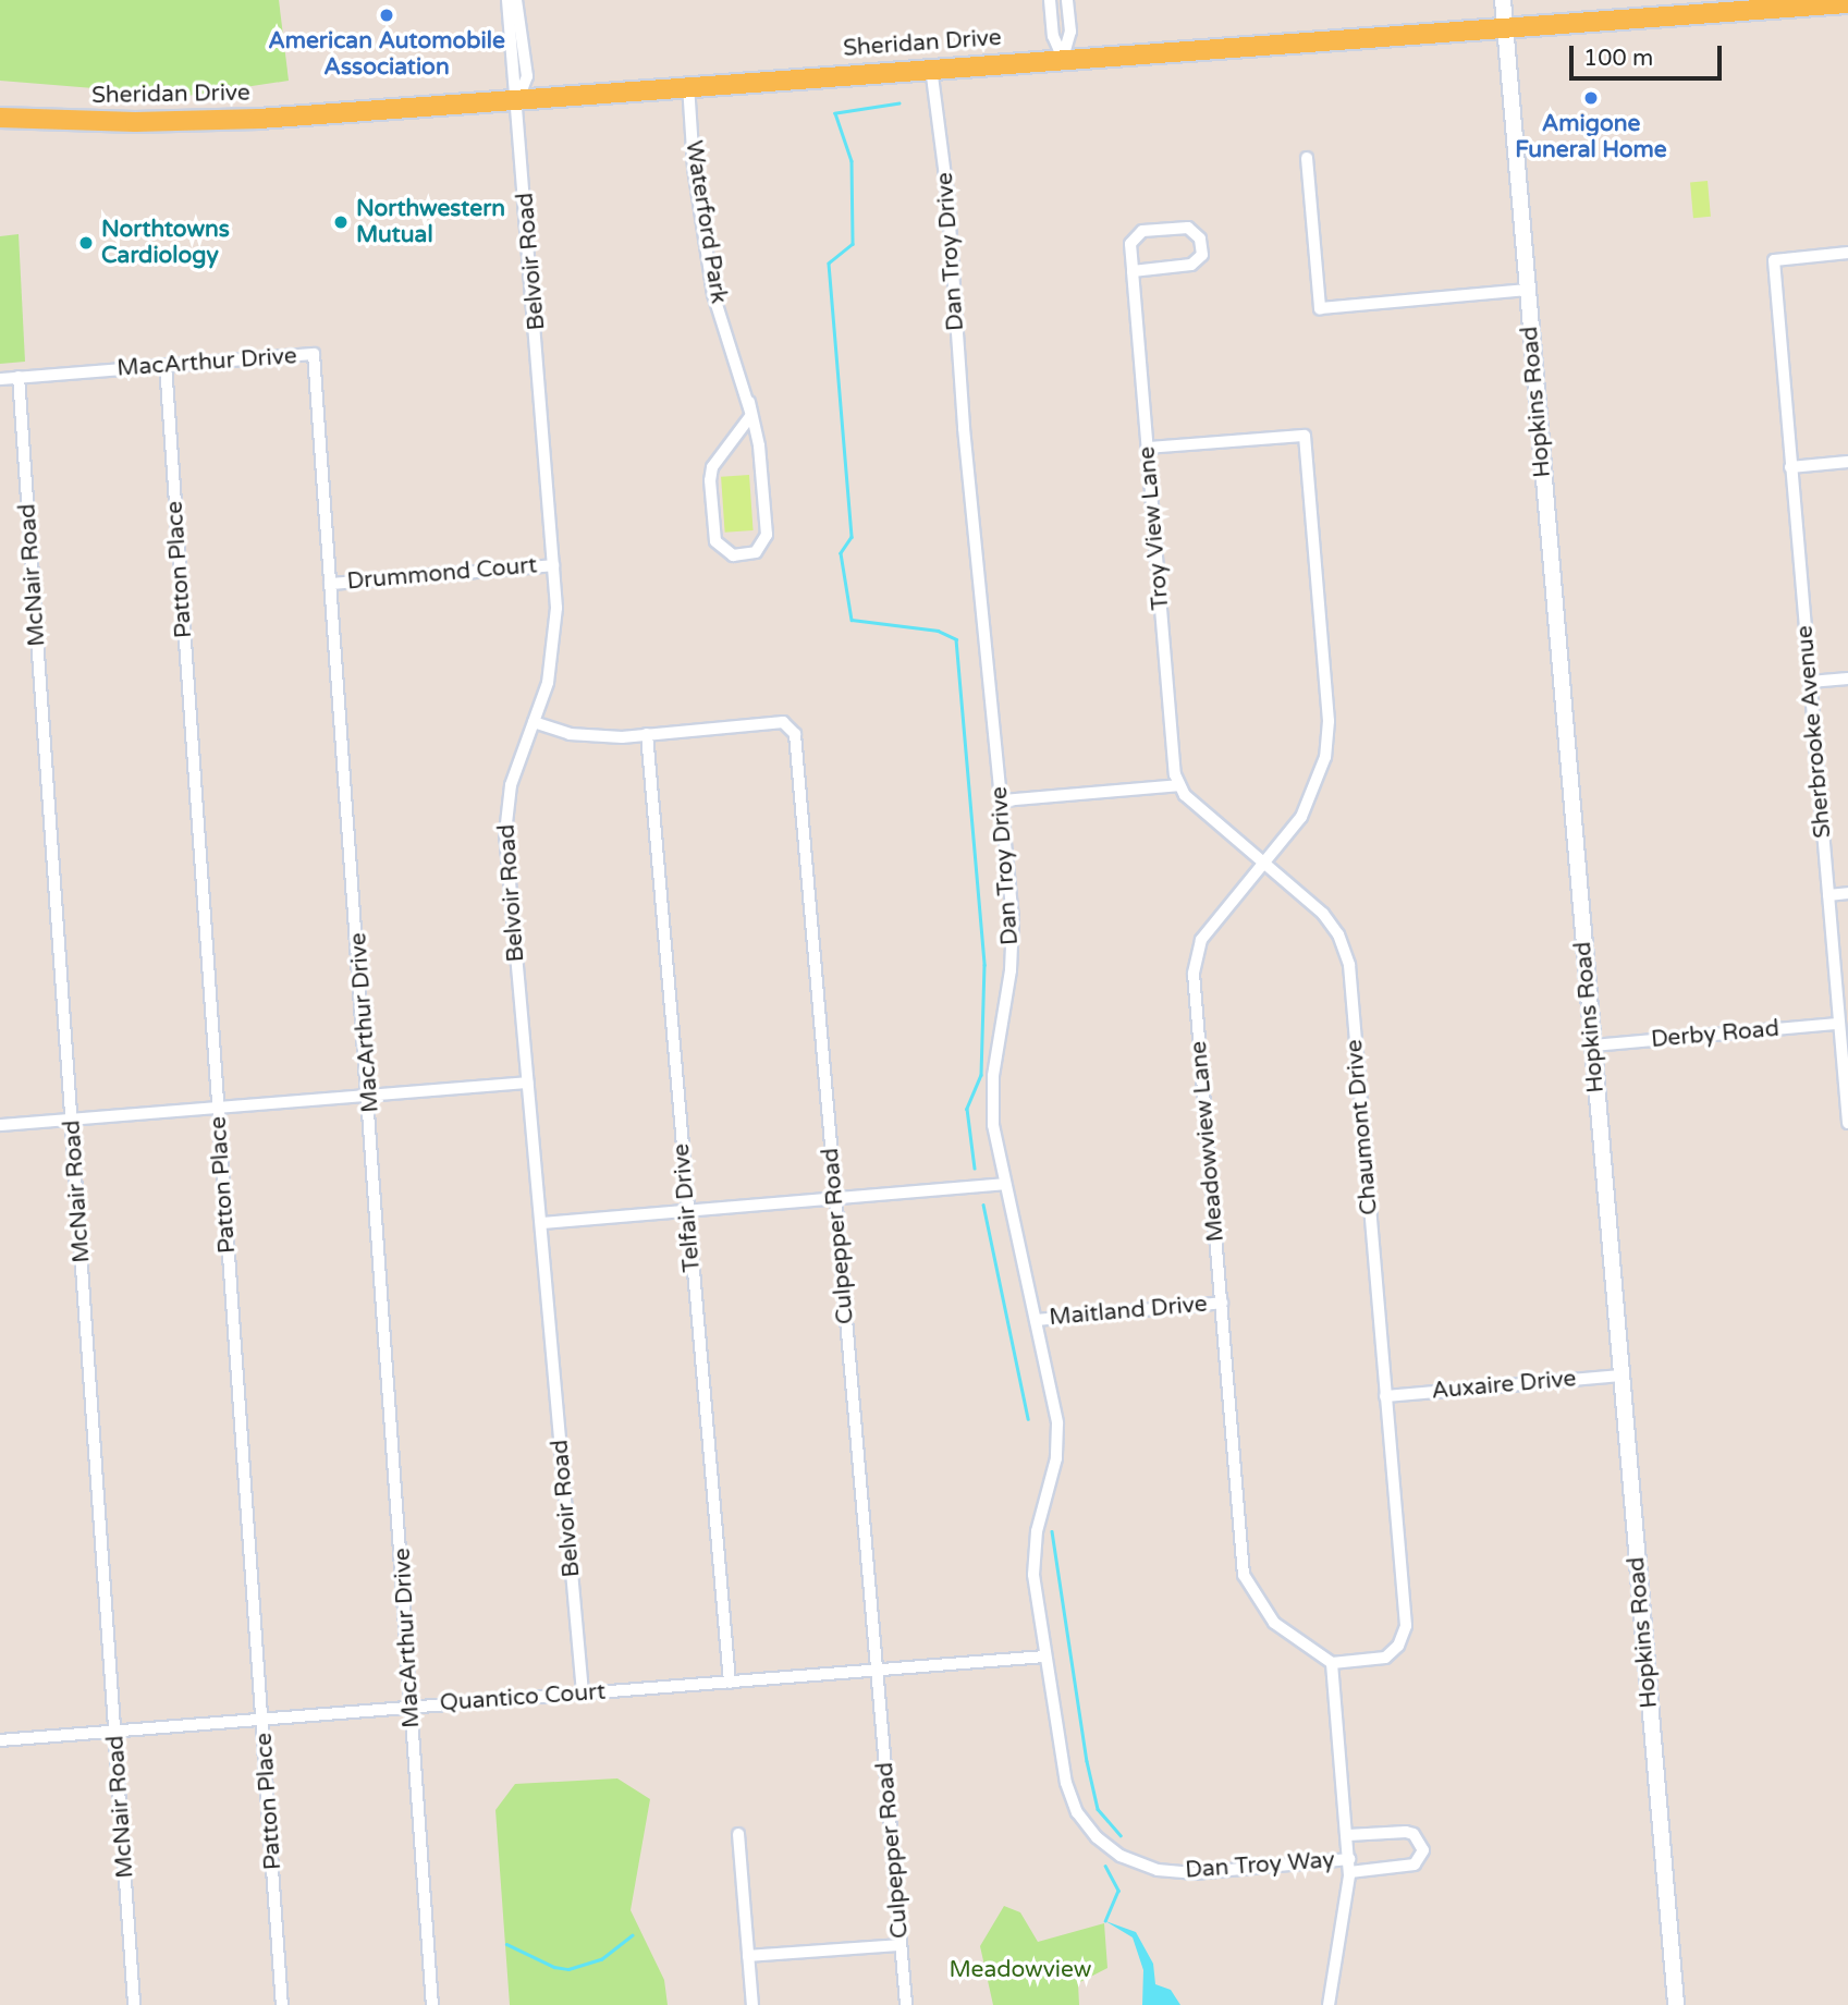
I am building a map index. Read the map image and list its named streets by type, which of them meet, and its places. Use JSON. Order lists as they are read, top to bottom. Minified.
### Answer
{"streets":{"main road":["Sheridan Drive"],"street":["Waterford Park","Dan Troy Drive","Belvoir Road","MacArthur Drive","Hopkins Road","Troy View Lane","Patton Place","Drummond Court","McNair Road","Sherbrooke Avenue","Derby Road","Chaumont Drive","Meadowview Lane","Telfair Drive","Culpepper Road","Maitland Drive","Auxaire Drive","Quantico Court","Dan Troy Way"]},"crossings":[["Sheridan Drive","Waterford Park"],["Sheridan Drive","Dan Troy Drive"],["Sheridan Drive","Belvoir Road"],["Sheridan Drive","Hopkins Road"],["Dan Troy Drive","Maitland Drive"],["Dan Troy Drive","Quantico Court"],["Dan Troy Drive","Dan Troy Way"],["Belvoir Road","Drummond Court"],["Belvoir Road","Culpepper Road"],["Belvoir Road","Quantico Court"],["MacArthur Drive","Patton Place"],["MacArthur Drive","Drummond Court"],["MacArthur Drive","McNair Road"],["MacArthur Drive","Quantico Court"],["Hopkins Road","Derby Road"],["Hopkins Road","Auxaire Drive"],["Troy View Lane","Chaumont Drive"],["Troy View Lane","Meadowview Lane"],["Patton Place","Quantico Court"],["McNair Road","Quantico Court"],["Sherbrooke Avenue","Derby Road"],["Chaumont Drive","Meadowview Lane"],["Chaumont Drive","Auxaire Drive"],["Meadowview Lane","Maitland Drive"],["Telfair Drive","Culpepper Road"],["Telfair Drive","Quantico Court"],["Culpepper Road","Quantico Court"],["Quantico Court","Dan Troy Way"]],"parks":["Meadowview"],"places":["American Automobile Association","Amigone Funeral Home","Northwestern Mutual","Northtowns Cardiology"],"scale_bar":"100 m"}
